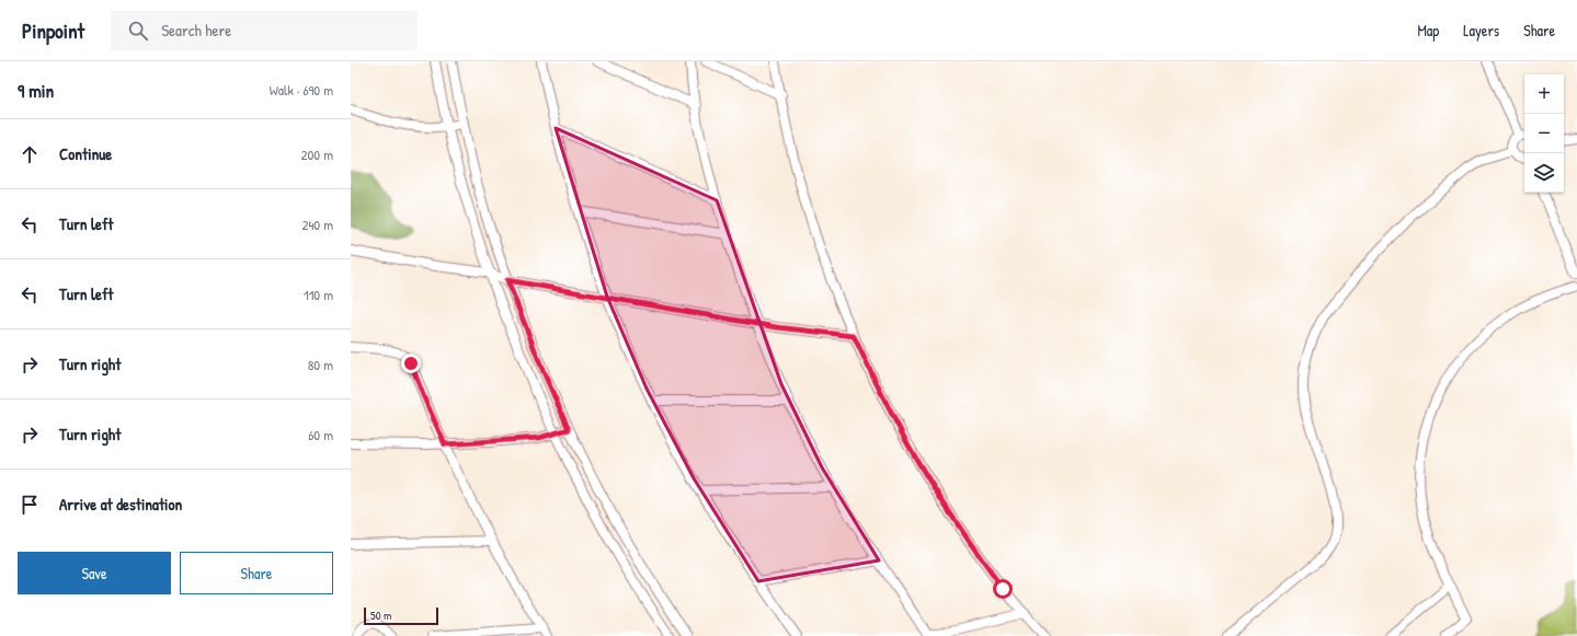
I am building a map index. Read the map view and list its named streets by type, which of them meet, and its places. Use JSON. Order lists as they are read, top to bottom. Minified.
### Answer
{"scale_bar":"50 m","page":{"header":"Pinpoint","search":"Search here","nav":["Map","Layers","Share"],"heading":["9 min","Walk · 690 m"],"map_buttons":["+","−"],"list":[["Continue","200 m"],["Turn left","240 m"],["Turn left","110 m"],["Turn right","80 m"],["Turn right","60 m"],"Arrive at destination"],"buttons":["Save","Share"],"scale":"50 m"}}
